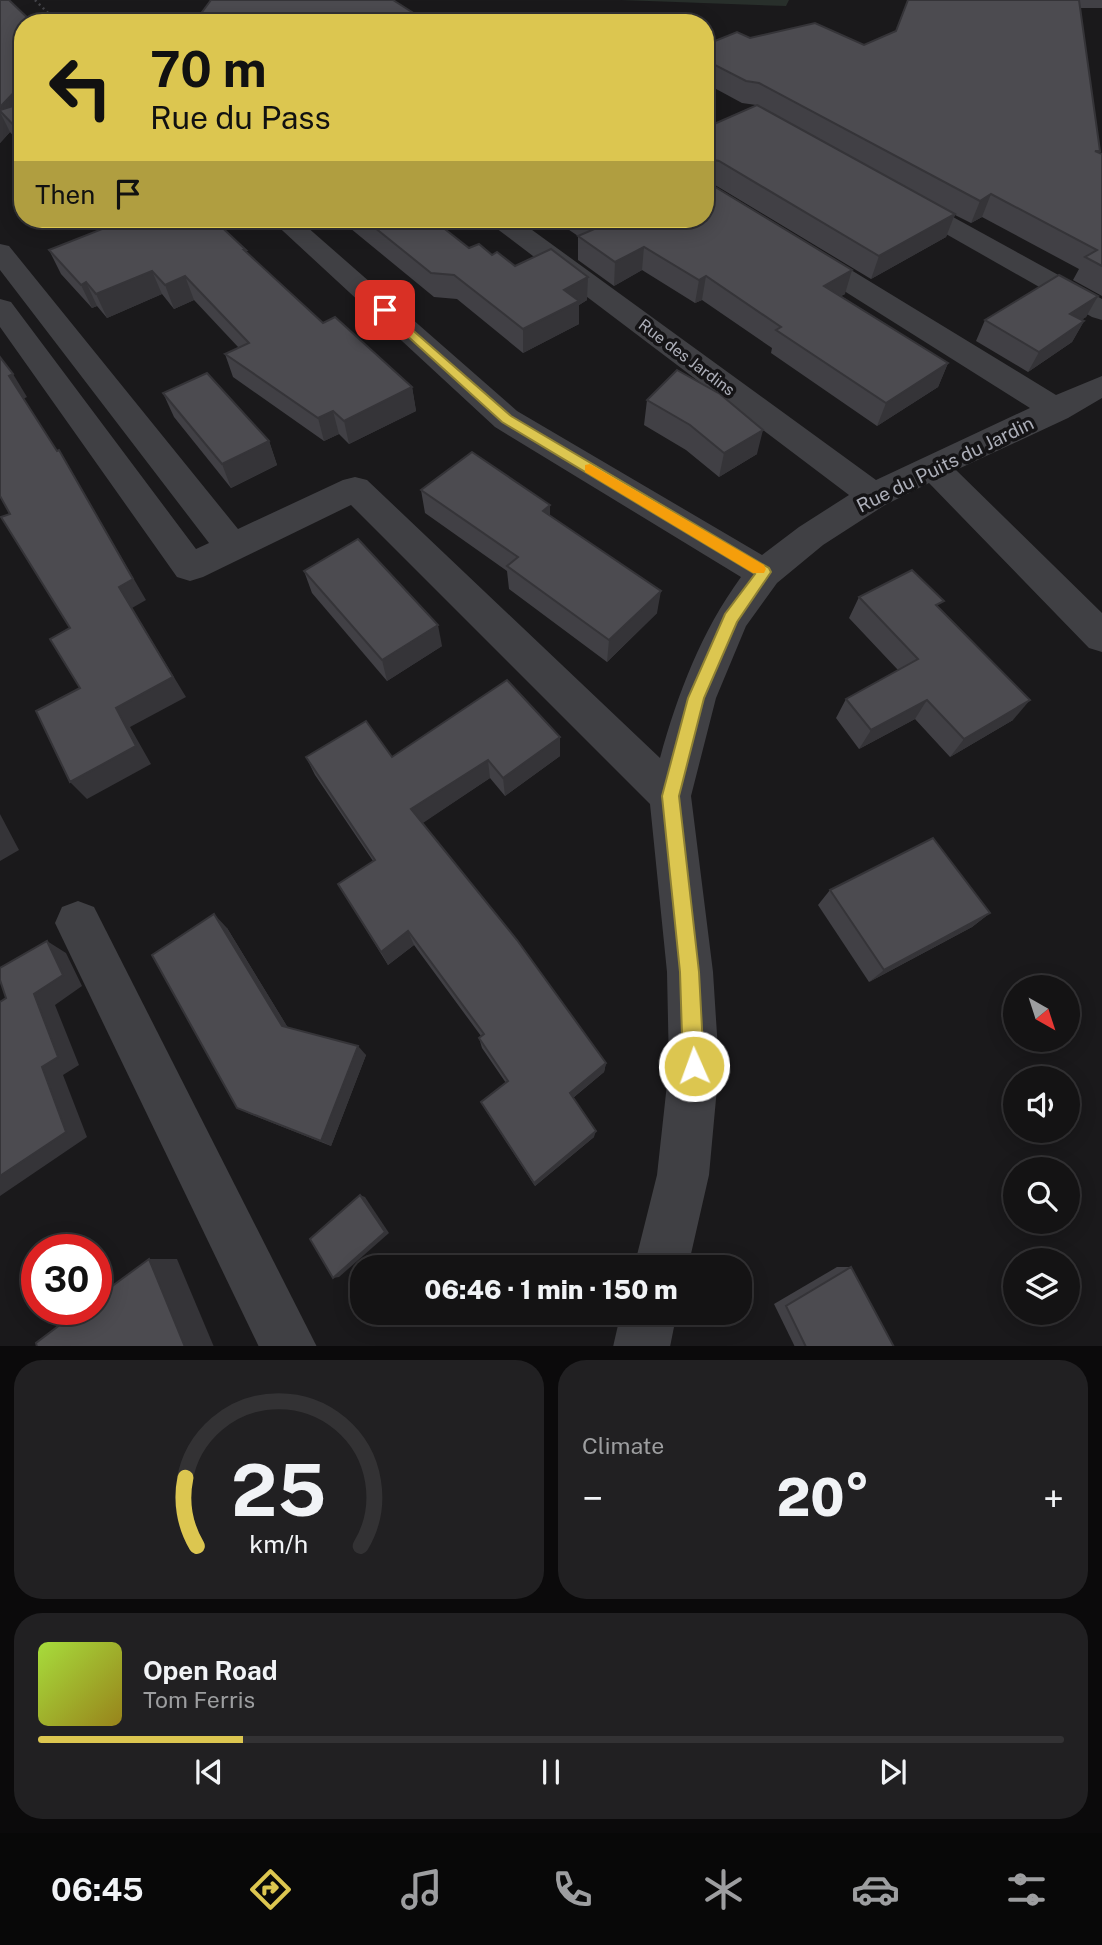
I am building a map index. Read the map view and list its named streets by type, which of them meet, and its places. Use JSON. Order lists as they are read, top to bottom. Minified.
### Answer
{"streets":{"street":["Rue des Jardins","Rue du Puits du Jardin"]},"crossings":[["Rue des Jardins","Rue du Puits du Jardin"]],"north":"bottom right","page":{"turn":["70 m","Rue du Pass"],"then":"Then","limit":"30","trip":"06:46 · 1 min · 150 m","tile":"Climate","heat":["−","20°","+"],"song":["Open Road","Tom Ferris"],"tabs":"06:45","gauge":["25","km/h"]}}
